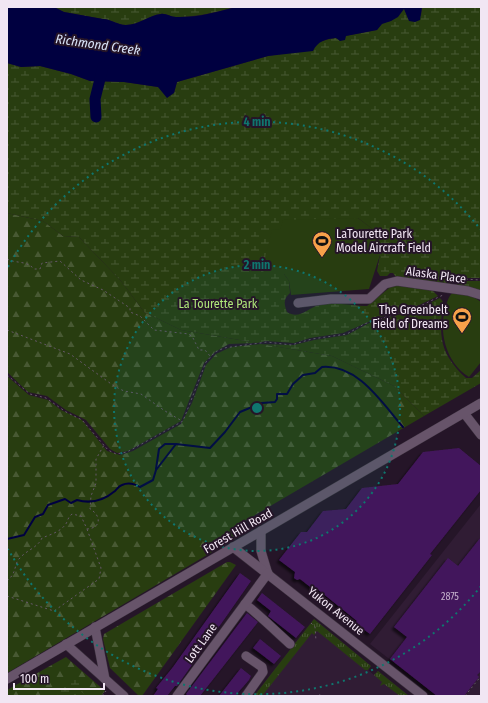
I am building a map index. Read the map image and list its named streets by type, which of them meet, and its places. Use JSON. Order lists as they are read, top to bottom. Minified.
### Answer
{"streets":{"street":["Alaska Place","Forest Hill Road","Yukon Avenue","Lott Lane"]},"crossings":[["Forest Hill Road","Yukon Avenue"],["Yukon Avenue","Lott Lane"]],"water":["Richmond Creek"],"parks":["La Tourette Park"],"places":{"sports":["LaTourette Park Model Aircraft Field","The Greenbelt Field of Dreams"]},"house_numbers":["2875"],"scale_bar":"100 m","rings":["4 min","2 min"]}
